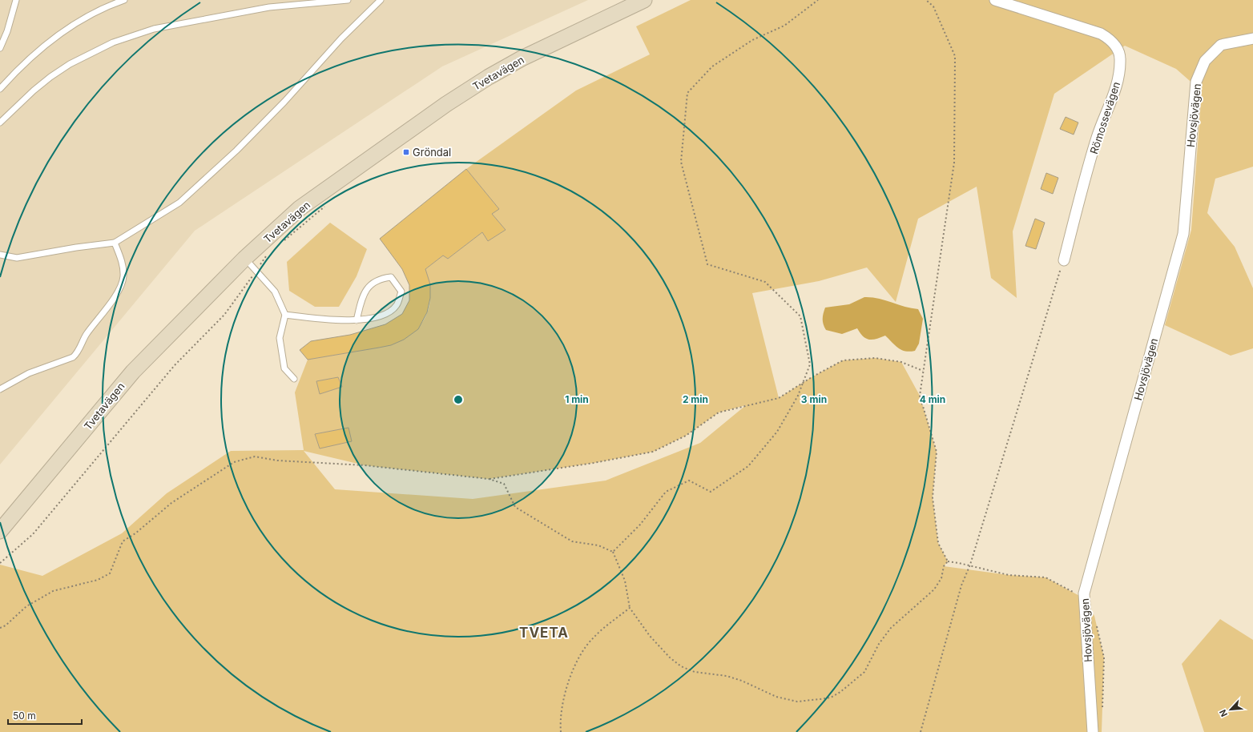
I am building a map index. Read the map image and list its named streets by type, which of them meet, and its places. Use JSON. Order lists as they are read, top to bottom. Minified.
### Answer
{"streets":{"main road":["Tvetavägen"],"street":["Hovsjövägen","Römossevägen"]},"districts":["TVETA"],"places":{"transit":["Gröndal"]},"scale_bar":"50 m","north":"bottom left","rings":["1 min","2 min","3 min","4 min"]}
